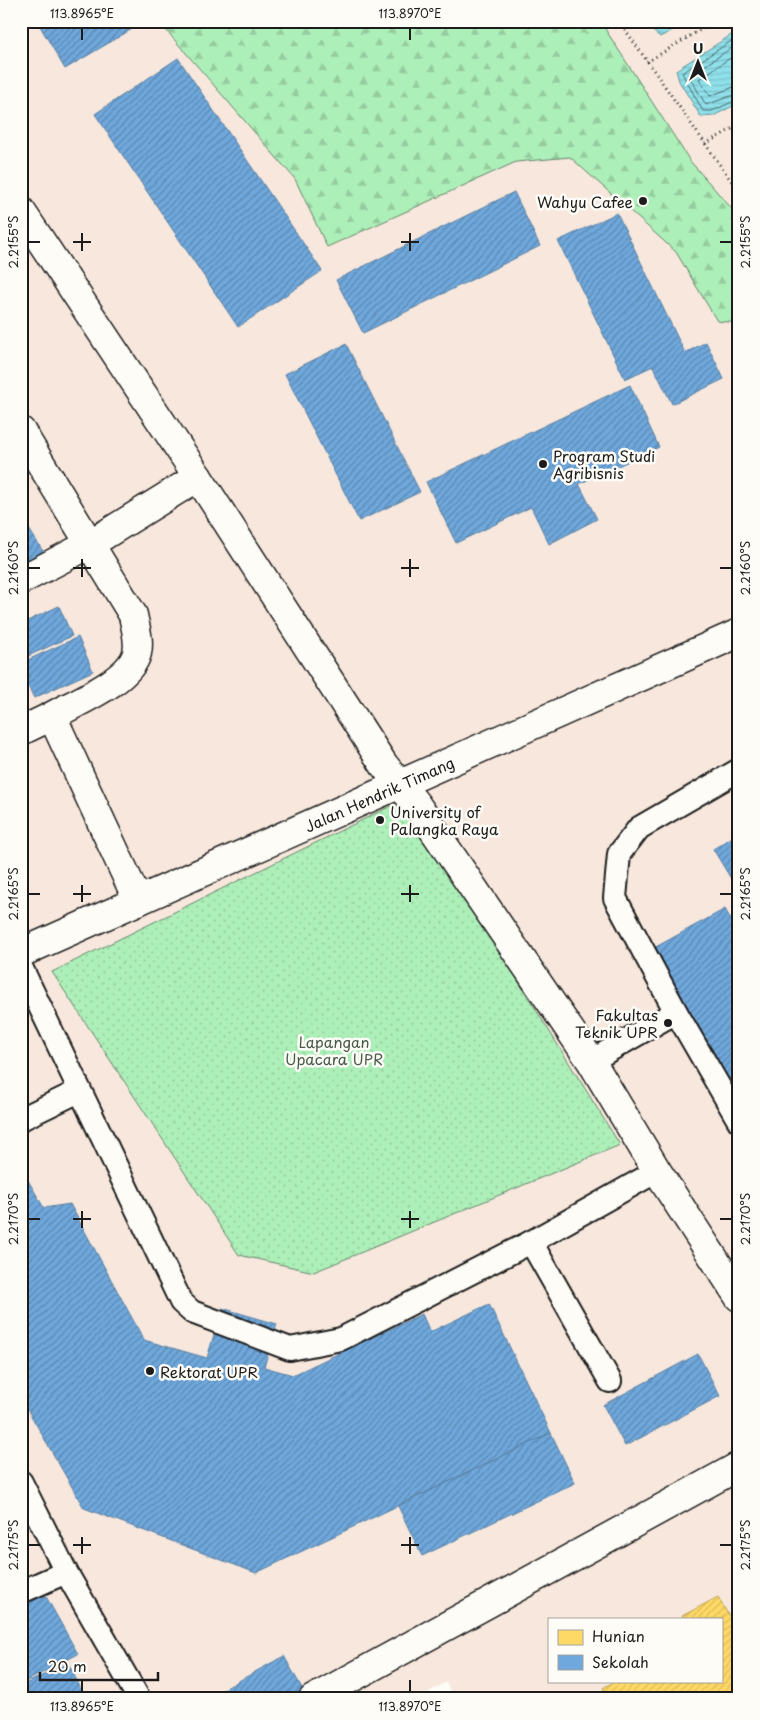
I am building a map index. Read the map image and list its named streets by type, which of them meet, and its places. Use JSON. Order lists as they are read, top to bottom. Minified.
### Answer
{"streets":{"street":["Jalan Hendrik Timang"]},"parks":["Lapangan Upacara UPR"],"places":["Wahyu Cafee","Program Studi Agribisnis","University of Palangka Raya","Fakultas Teknik UPR","Rektorat UPR"],"legend":["Hunian","Sekolah"],"scale_bar":"20 m","north":"top","coordinates":["113.8965°E","113.8970°E","2.2155°S","2.2160°S","2.2165°S","2.2170°S","2.2175°S"]}
